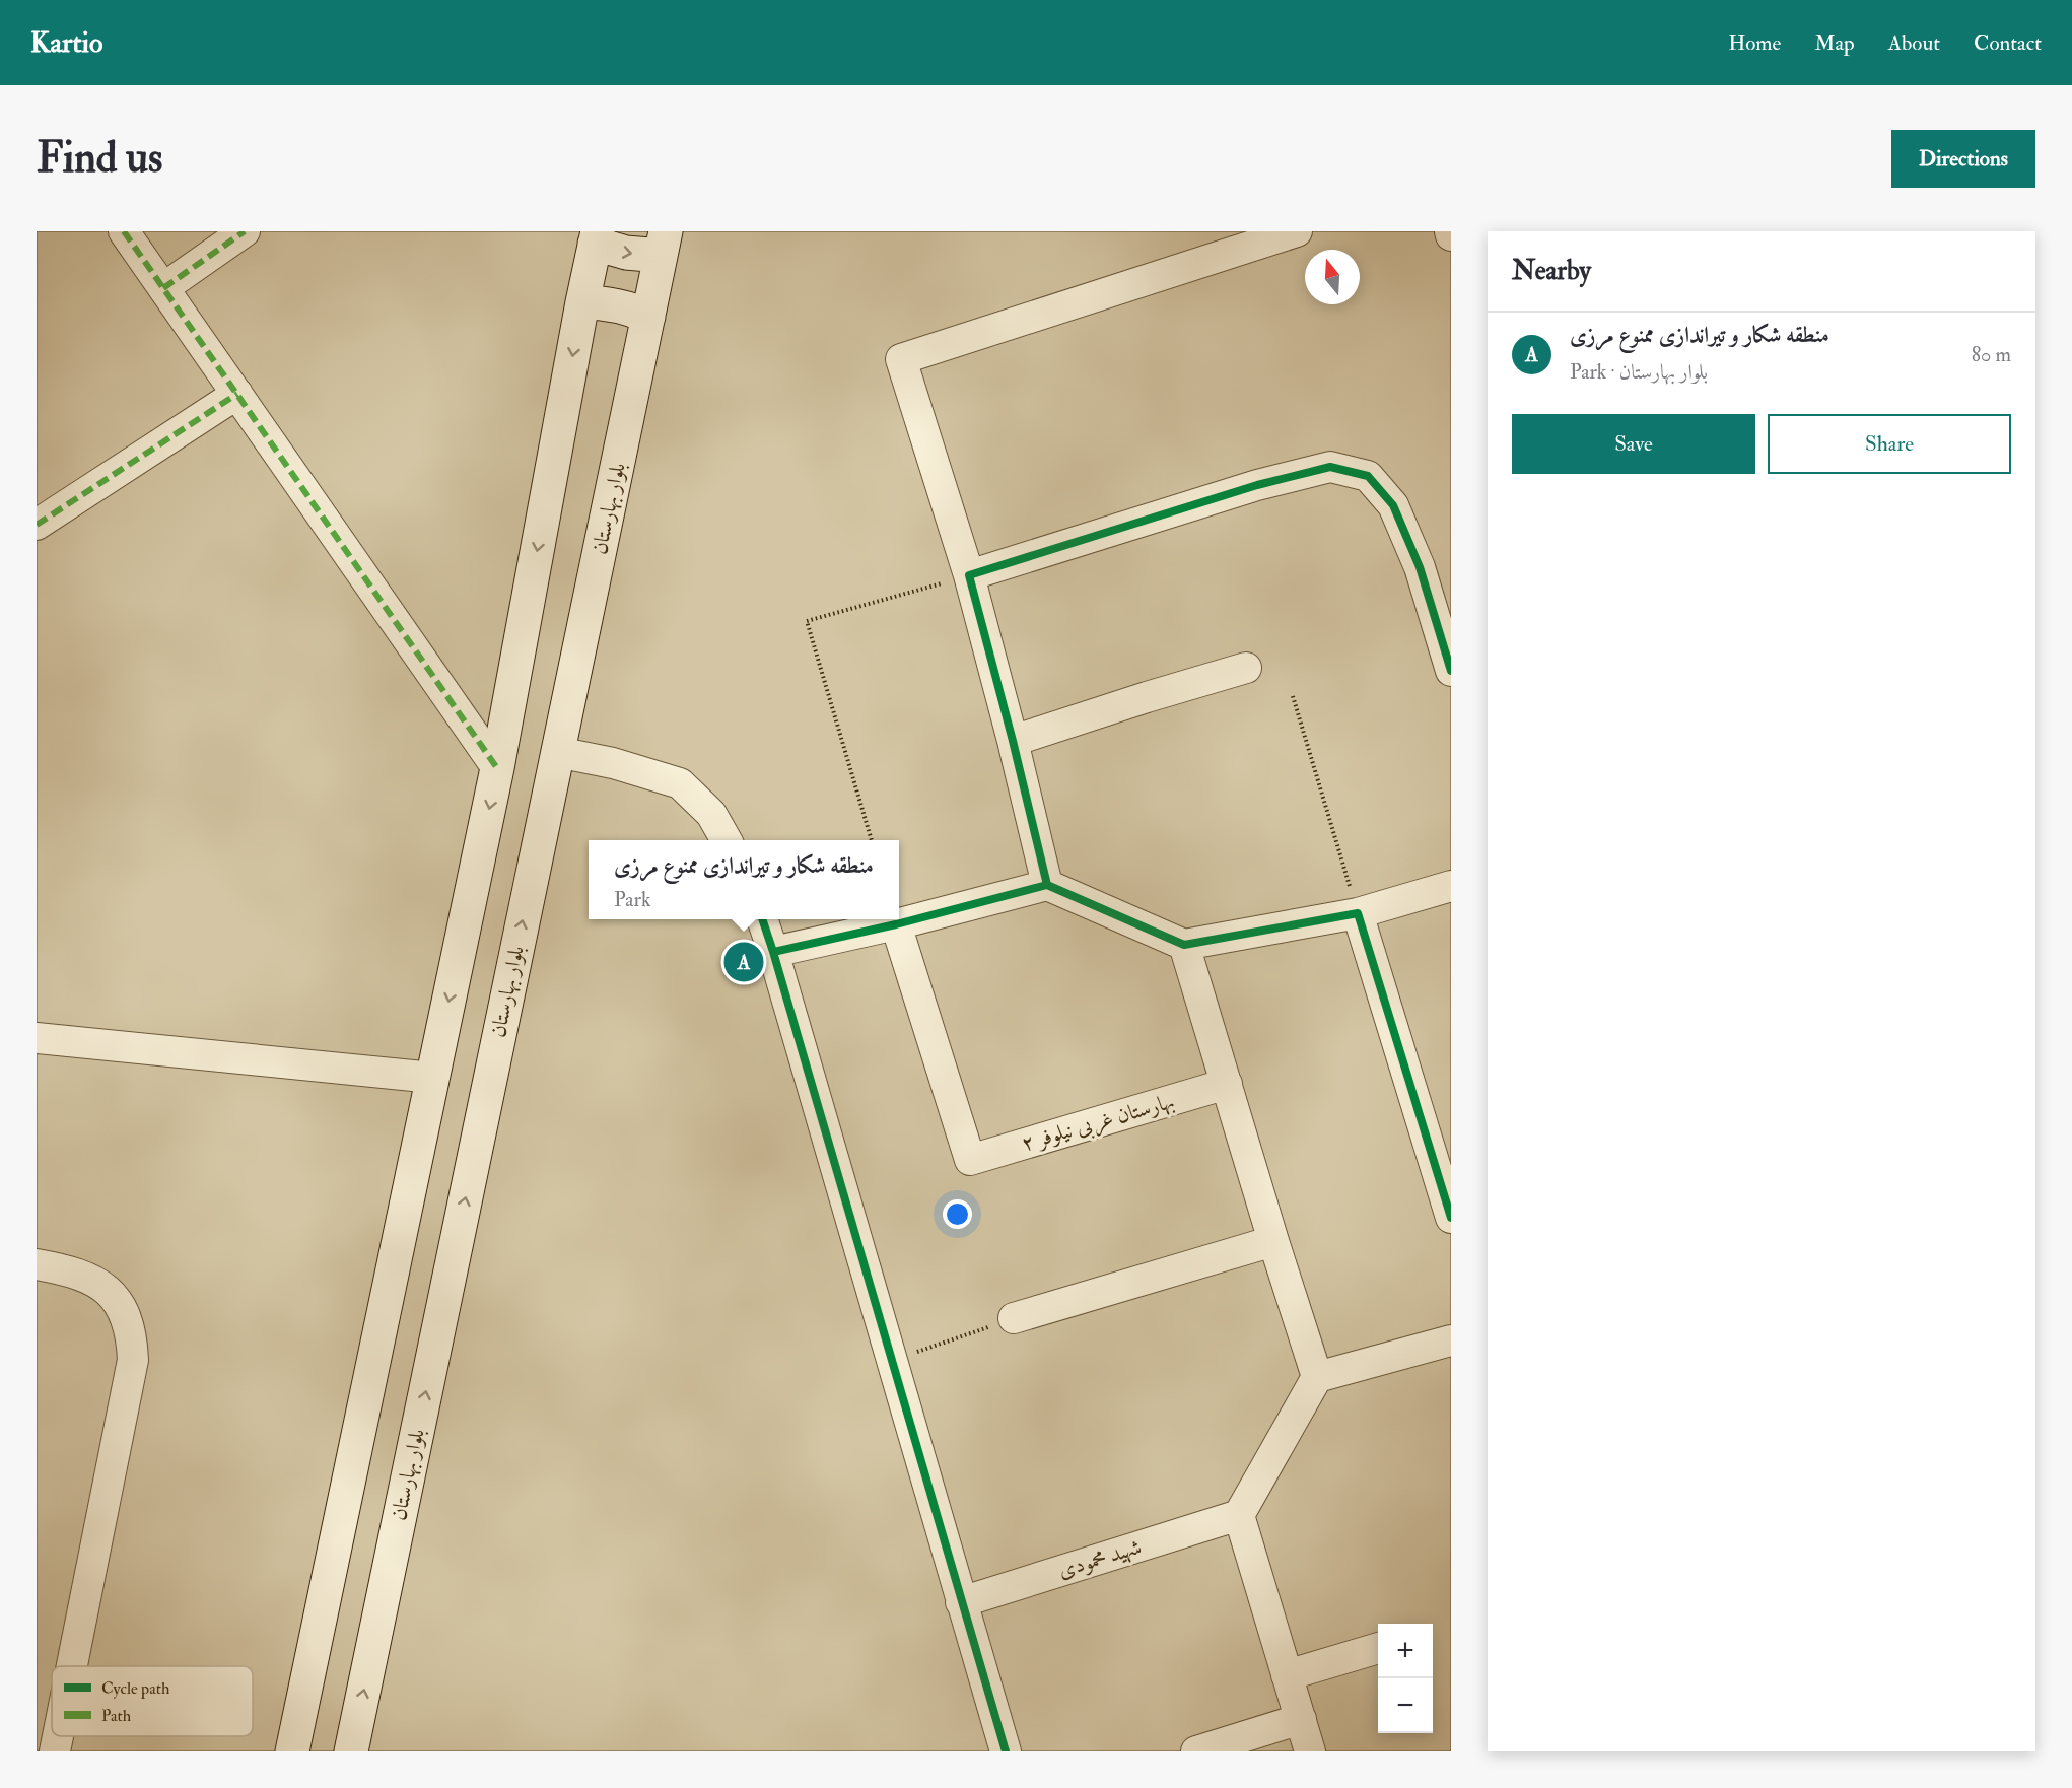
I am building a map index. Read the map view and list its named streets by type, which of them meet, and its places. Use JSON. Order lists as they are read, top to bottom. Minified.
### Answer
{"streets":{"main road":["بلوار بهارستان"],"street":["بهارستان غربی نیلوفر ۲","شهید محمودی"]},"legend":["Cycle path","Path"],"north":"top","page":{"header":"Kartio","nav":["Home","Map","About","Contact"],"buttons":["Directions",["Save","Share"]],"title":"Find us","heading":"Nearby","list":[{"mark":"A","name":"منطقه شکار و تیراندازی ممنوع مرزی","note":"Park · بلوار بهارستان","value":"80 m"}],"popup":["منطقه شکار و تیراندازی ممنوع مرزی","Park"],"pins":"A","map_buttons":["+","−"]}}
